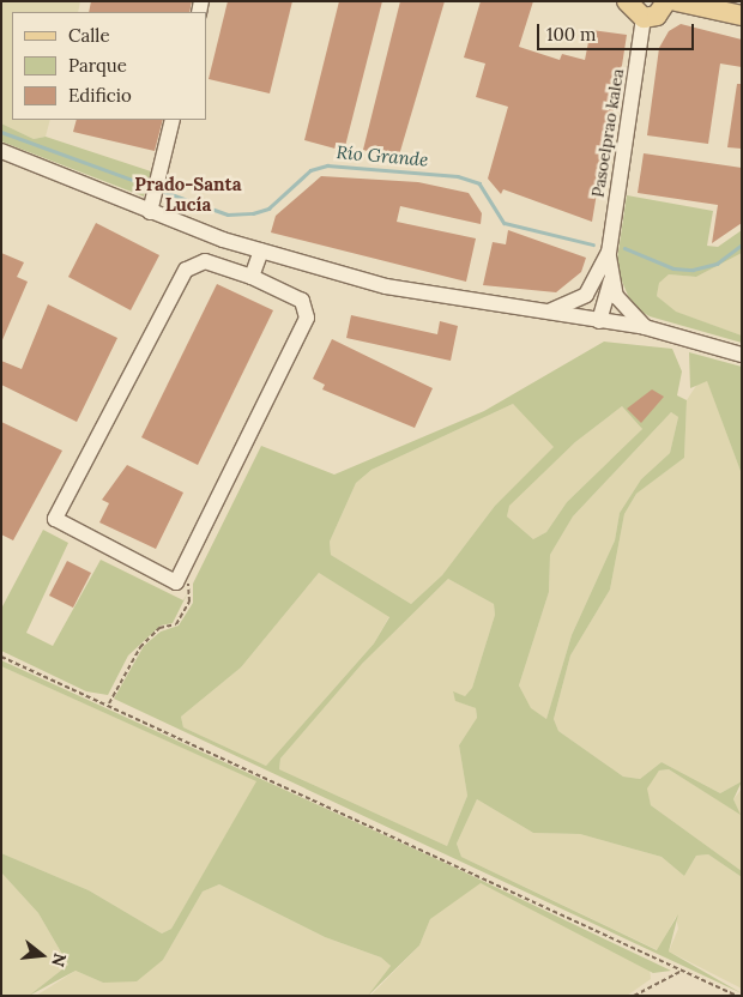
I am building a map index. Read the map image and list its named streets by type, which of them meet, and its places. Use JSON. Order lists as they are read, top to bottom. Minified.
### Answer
{"streets":{"street":["Pasoelprao kalea"]},"districts":["Prado-Santa Lucía"],"water":["Río Grande"],"legend":["Calle","Parque","Edificio"],"scale_bar":"100 m","north":"right"}
